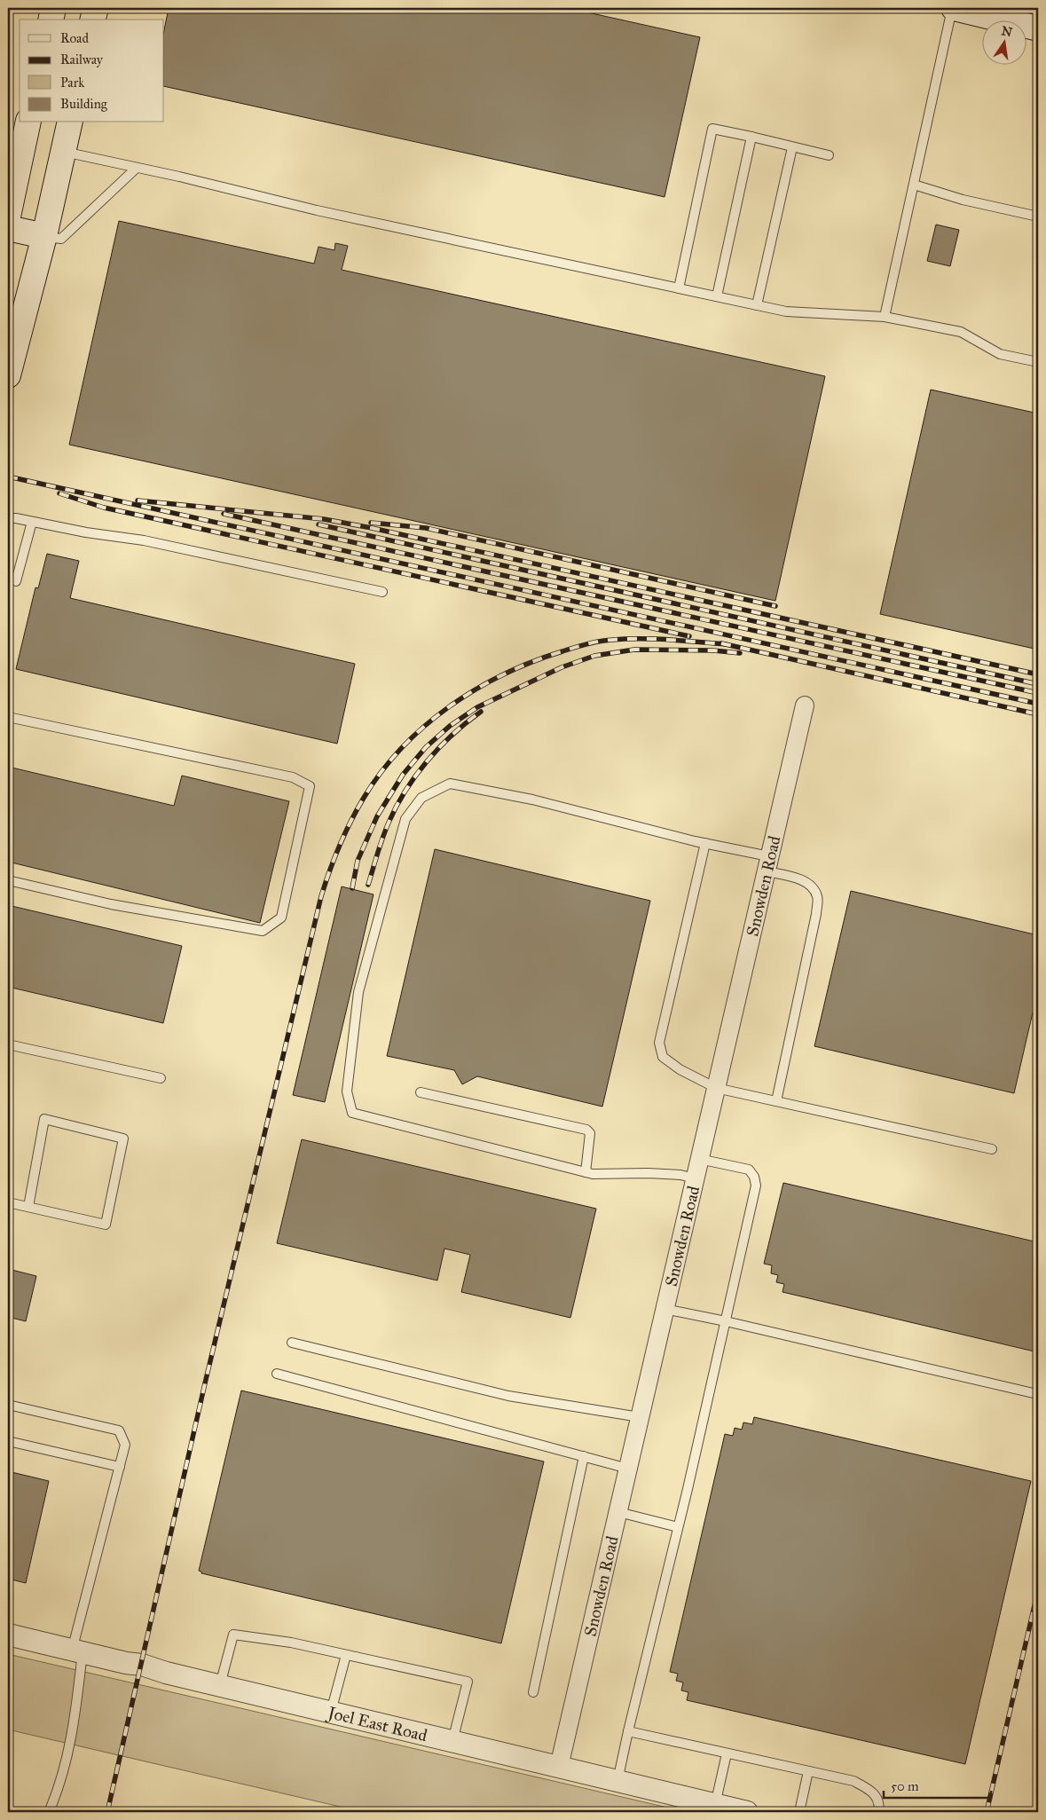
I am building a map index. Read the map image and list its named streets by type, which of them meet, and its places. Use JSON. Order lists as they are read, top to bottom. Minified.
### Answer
{"streets":{"street":["Snowden Road","Joel East Road"]},"crossings":[["Snowden Road","Joel East Road"]],"legend":["Road","Railway","Park","Building"],"scale_bar":"50 m","north":"top"}
